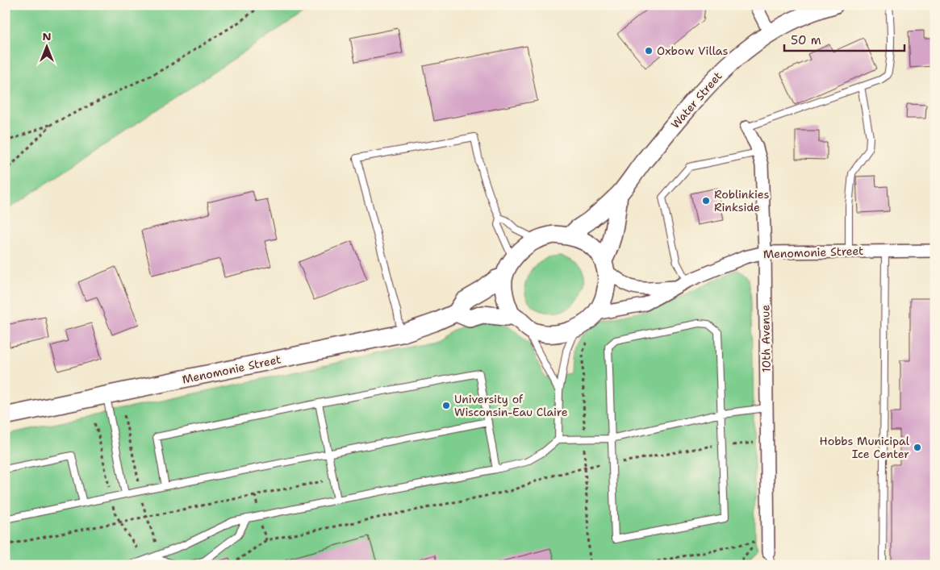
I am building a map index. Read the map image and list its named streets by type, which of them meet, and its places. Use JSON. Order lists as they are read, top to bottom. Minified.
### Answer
{"streets":{"main road":["Water Street","Menomonie Street"],"street":["10th Avenue"]},"crossings":[["Water Street","Menomonie Street"],["Menomonie Street","10th Avenue"]],"places":["Oxbow Villas","Roblinkies Rinkside","University of Wisconsin-Eau Claire","Hobbs Municipal Ice Center"],"scale_bar":"50 m","north":"top"}
